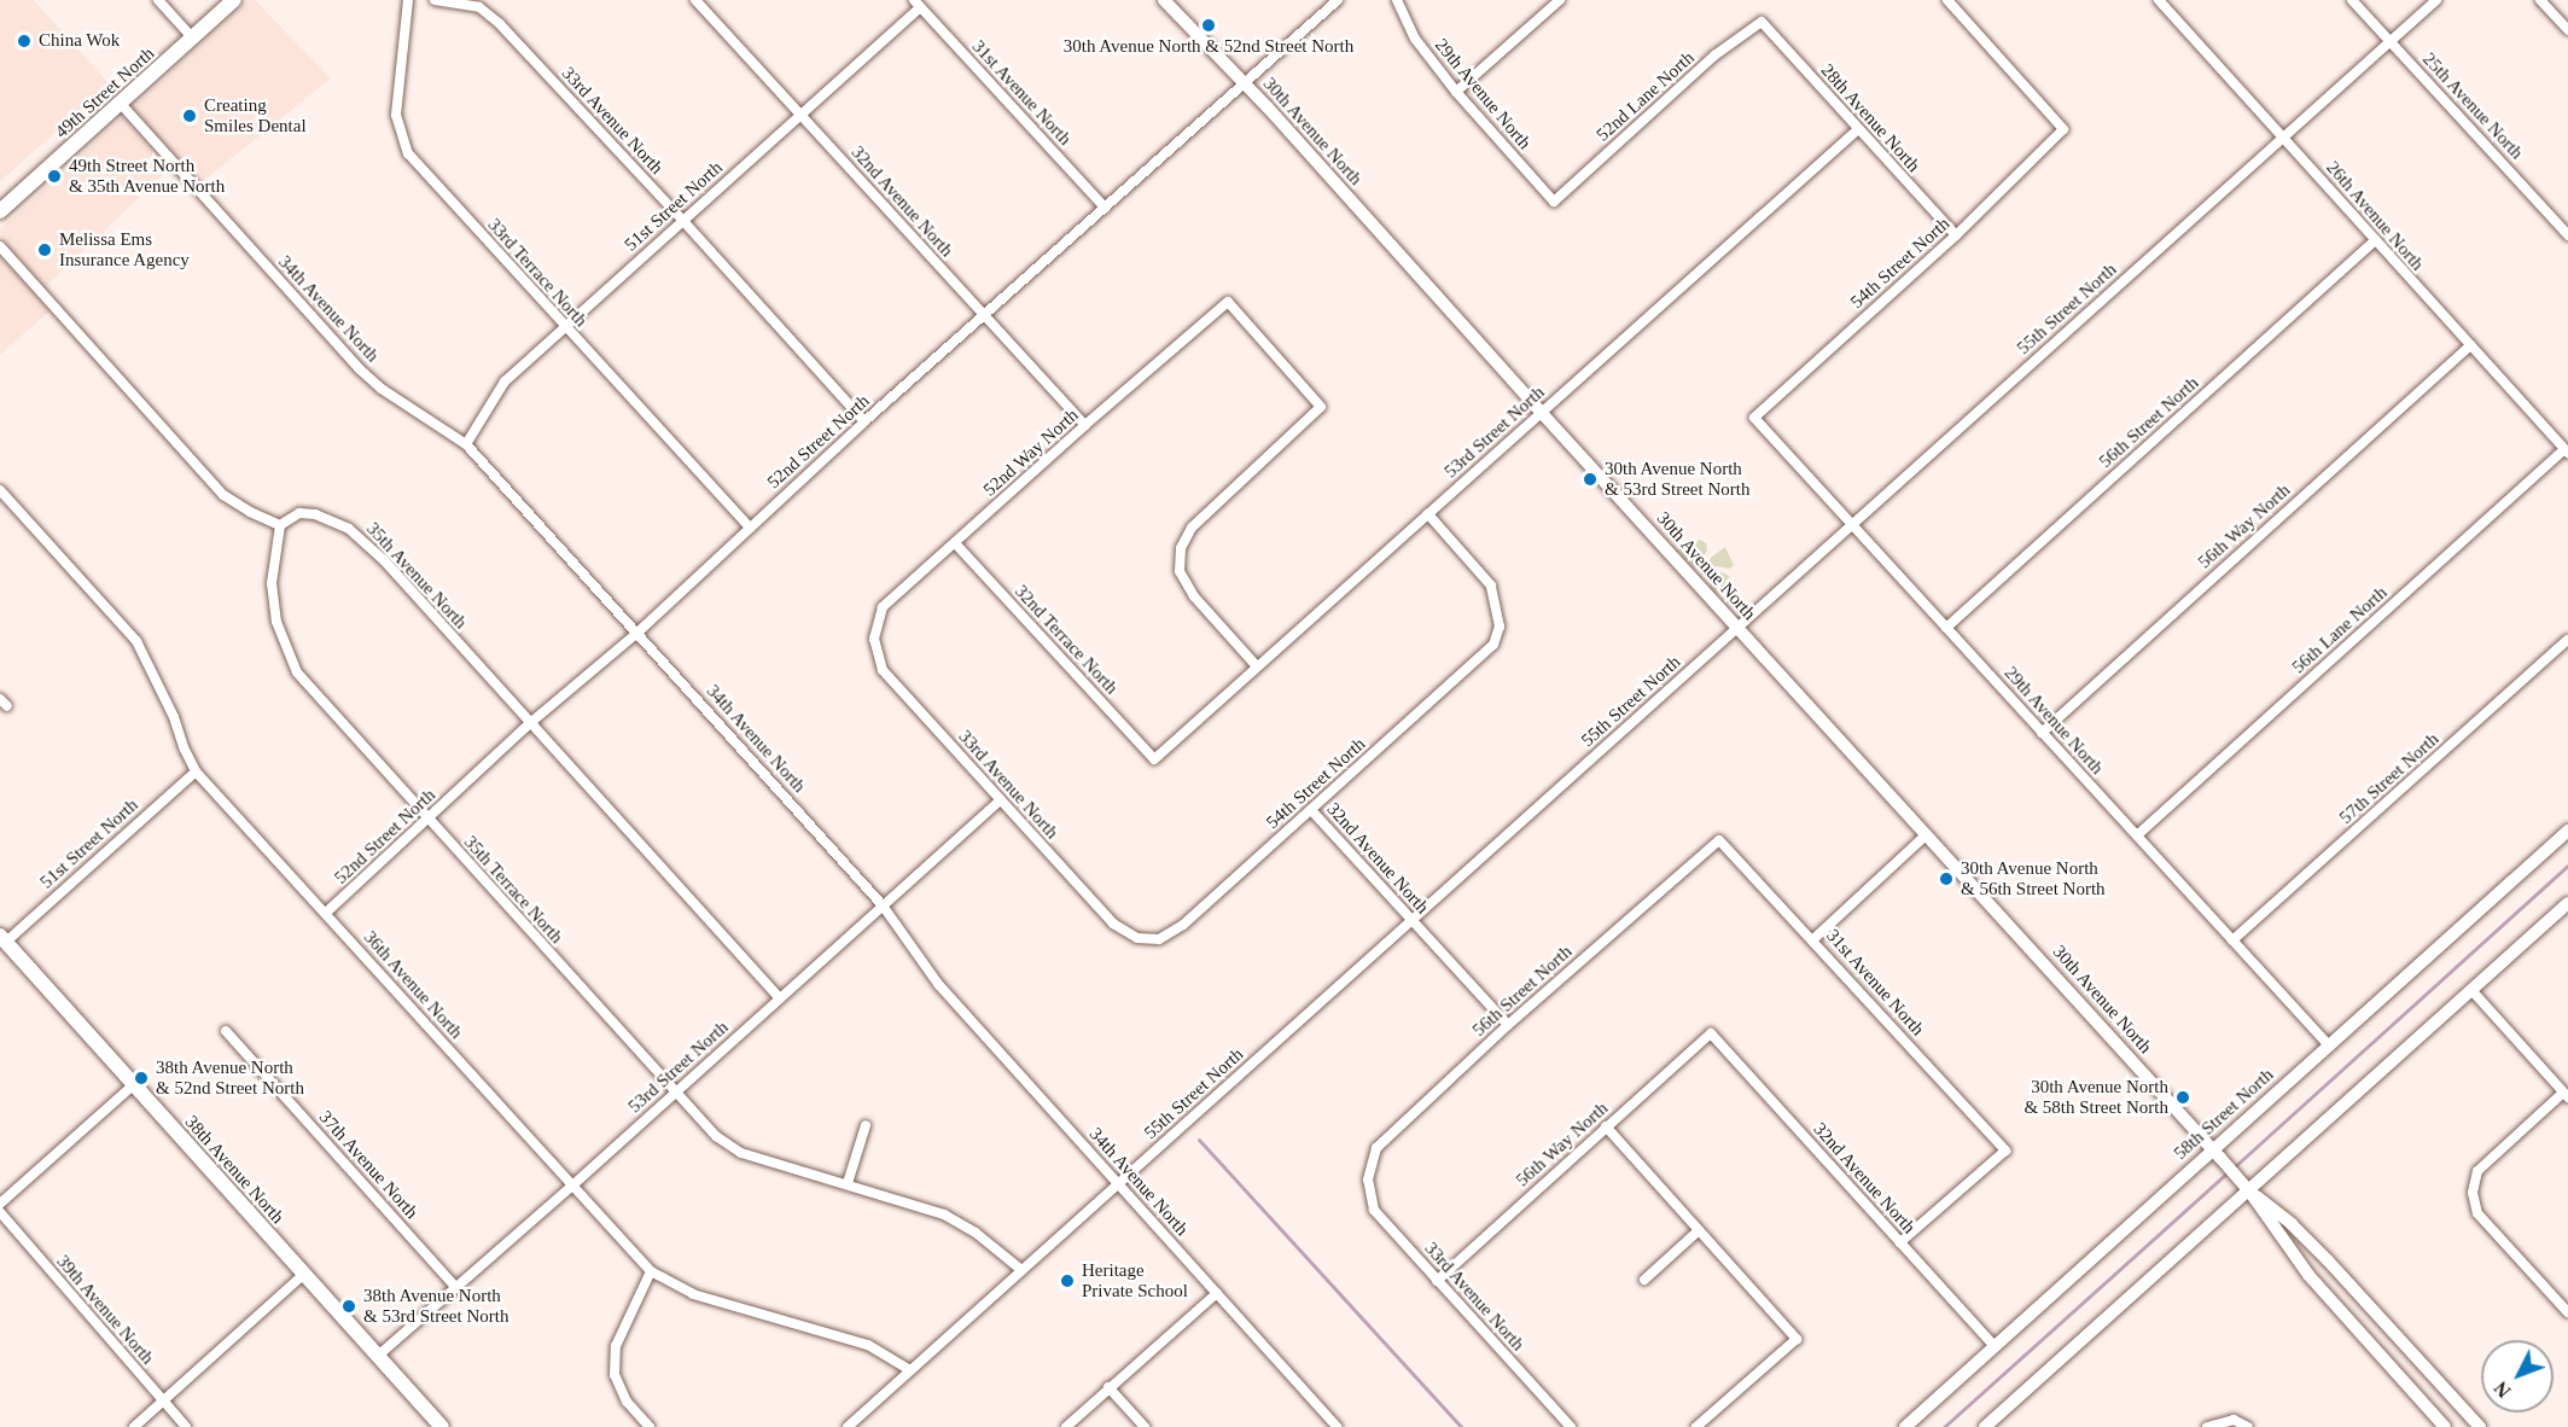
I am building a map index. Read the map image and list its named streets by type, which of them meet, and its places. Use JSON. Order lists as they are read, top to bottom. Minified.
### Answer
{"streets":{"main road":["49th Street North","38th Avenue North"],"street":["31st Avenue North","29th Avenue North","52nd Lane North","25th Avenue North","28th Avenue North","33rd Avenue North","30th Avenue North","32nd Avenue North","51st Street North","26th Avenue North","54th Street North","33rd Terrace North","34th Avenue North","55th Street North","56th Street North","53rd Street North","52nd Street North","52nd Way North","56th Way North","35th Avenue North","56th Lane North","32nd Terrace North","57th Street North","35th Terrace North","36th Avenue North","58th Street North","37th Avenue North","39th Avenue North"]},"crossings":[["49th Street North","34th Avenue North"],["31st Avenue North","32nd Avenue North"],["31st Avenue North","51st Street North"],["31st Avenue North","56th Street North"],["31st Avenue North","52nd Street North"],["29th Avenue North","52nd Lane North"],["29th Avenue North","54th Street North"],["29th Avenue North","55th Street North"],["29th Avenue North","56th Street North"],["29th Avenue North","56th Way North"],["29th Avenue North","56th Lane North"],["29th Avenue North","57th Street North"],["29th Avenue North","58th Street North"],["52nd Lane North","28th Avenue North"],["25th Avenue North","55th Street North"],["28th Avenue North","54th Street North"],["28th Avenue North","53rd Street North"],["33rd Avenue North","51st Street North"],["33rd Avenue North","54th Street North"],["33rd Avenue North","56th Street North"],["33rd Avenue North","53rd Street North"],["33rd Avenue North","52nd Street North"],["33rd Avenue North","52nd Way North"],["33rd Avenue North","56th Way North"],["30th Avenue North","55th Street North"],["30th Avenue North","53rd Street North"],["30th Avenue North","52nd Street North"],["30th Avenue North","58th Street North"],["32nd Avenue North","51st Street North"],["32nd Avenue North","54th Street North"],["32nd Avenue North","55th Street North"],["32nd Avenue North","56th Street North"],["32nd Avenue North","52nd Street North"],["32nd Avenue North","52nd Way North"],["32nd Avenue North","56th Way North"],["32nd Avenue North","58th Street North"],["51st Street North","33rd Terrace North"],["51st Street North","34th Avenue North"],["51st Street North","36th Avenue North"],["51st Street North","38th Avenue North"],["26th Avenue North","55th Street North"],["26th Avenue North","56th Street North"],["26th Avenue North","56th Way North"],["26th Avenue North","56th Lane North"],["54th Street North","53rd Street North"],["33rd Terrace North","52nd Street North"],["34th Avenue North","55th Street North"],["34th Avenue North","53rd Street North"],["34th Avenue North","52nd Street North"],["55th Street North","35th Terrace North"],["55th Street North","36th Avenue North"],["53rd Street North","52nd Way North"],["53rd Street North","35th Avenue North"],["53rd Street North","32nd Terrace North"],["53rd Street North","35th Terrace North"],["53rd Street North","36th Avenue North"],["53rd Street North","37th Avenue North"],["53rd Street North","38th Avenue North"],["52nd Street North","35th Avenue North"],["52nd Street North","35th Terrace North"],["52nd Street North","36th Avenue North"],["52nd Way North","32nd Terrace North"],["35th Avenue North","35th Terrace North"]],"places":["30th Avenue North & 52nd Street North","China Wok","Creating Smiles Dental","49th Street North & 35th Avenue North","Melissa Ems Insurance Agency","30th Avenue North & 53rd Street North","30th Avenue North & 56th Street North","38th Avenue North & 52nd Street North","30th Avenue North & 58th Street North","Heritage Private School","38th Avenue North & 53rd Street North"],"north":"bottom left"}
